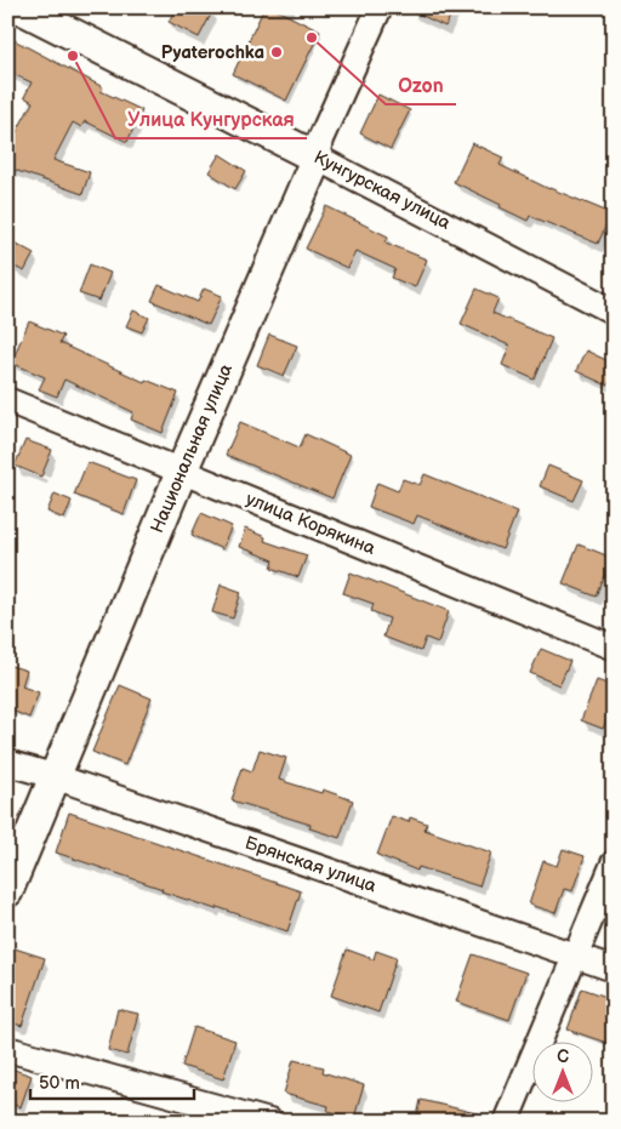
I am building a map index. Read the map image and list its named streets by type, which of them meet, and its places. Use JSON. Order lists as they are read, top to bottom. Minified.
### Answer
{"streets":{"street":["Кунгурская улица","Национальная улица","улица Корякина","Брянская улица"]},"crossings":[["Кунгурская улица","Национальная улица"],["Национальная улица","улица Корякина"],["Национальная улица","Брянская улица"]],"places":["Ozon","Pyaterochka","Улица Кунгурская"],"scale_bar":"50 m","north":"top"}
